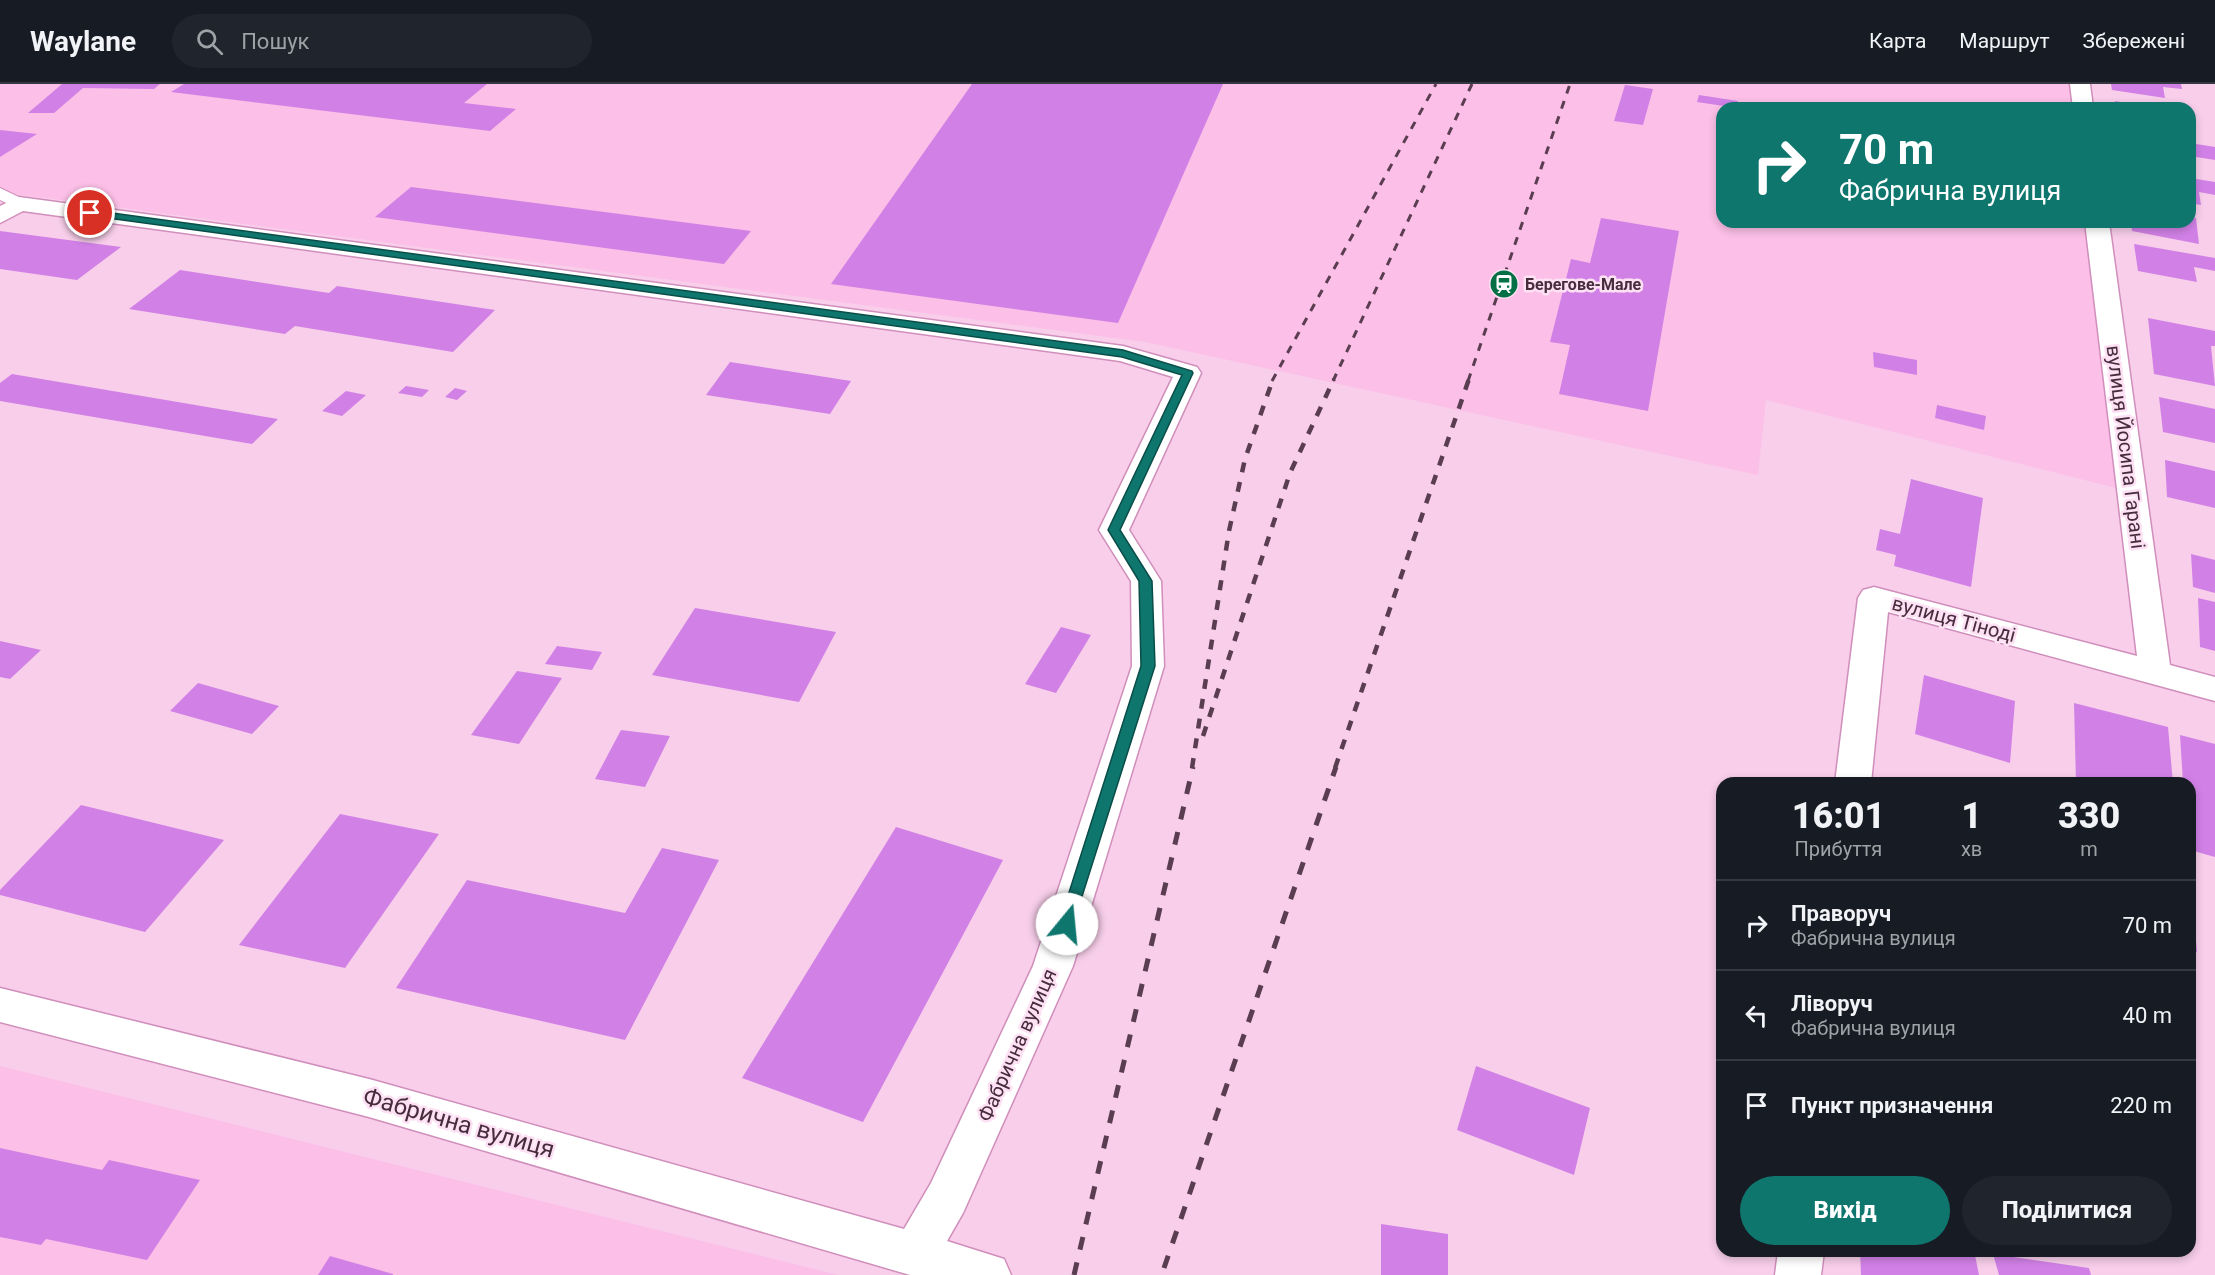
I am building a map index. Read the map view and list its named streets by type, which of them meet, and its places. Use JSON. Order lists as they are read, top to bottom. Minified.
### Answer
{"streets":{"street":["вулиця Йосипа Гарані","вулиця Тіноді","Фабрична вулиця"]},"crossings":[["вулиця Йосипа Гарані","вулиця Тіноді"]],"places":{"station":["Берегове-Мале"]},"page":{"header":"Waylane","search":"Пошук","nav":["Карта","Маршрут","Збережені"],"turn":["70 m","Фабрична вулиця"],"eta":["16:01","Прибуття","1","хв","330","m"],"list":[{"name":"Праворуч","note":"Фабрична вулиця","value":"70 m"},{"name":"Ліворуч","note":"Фабрична вулиця","value":"40 m"},{"name":"Пункт призначення","value":"220 m"}],"buttons":["Вихід","Поділитися"]}}
